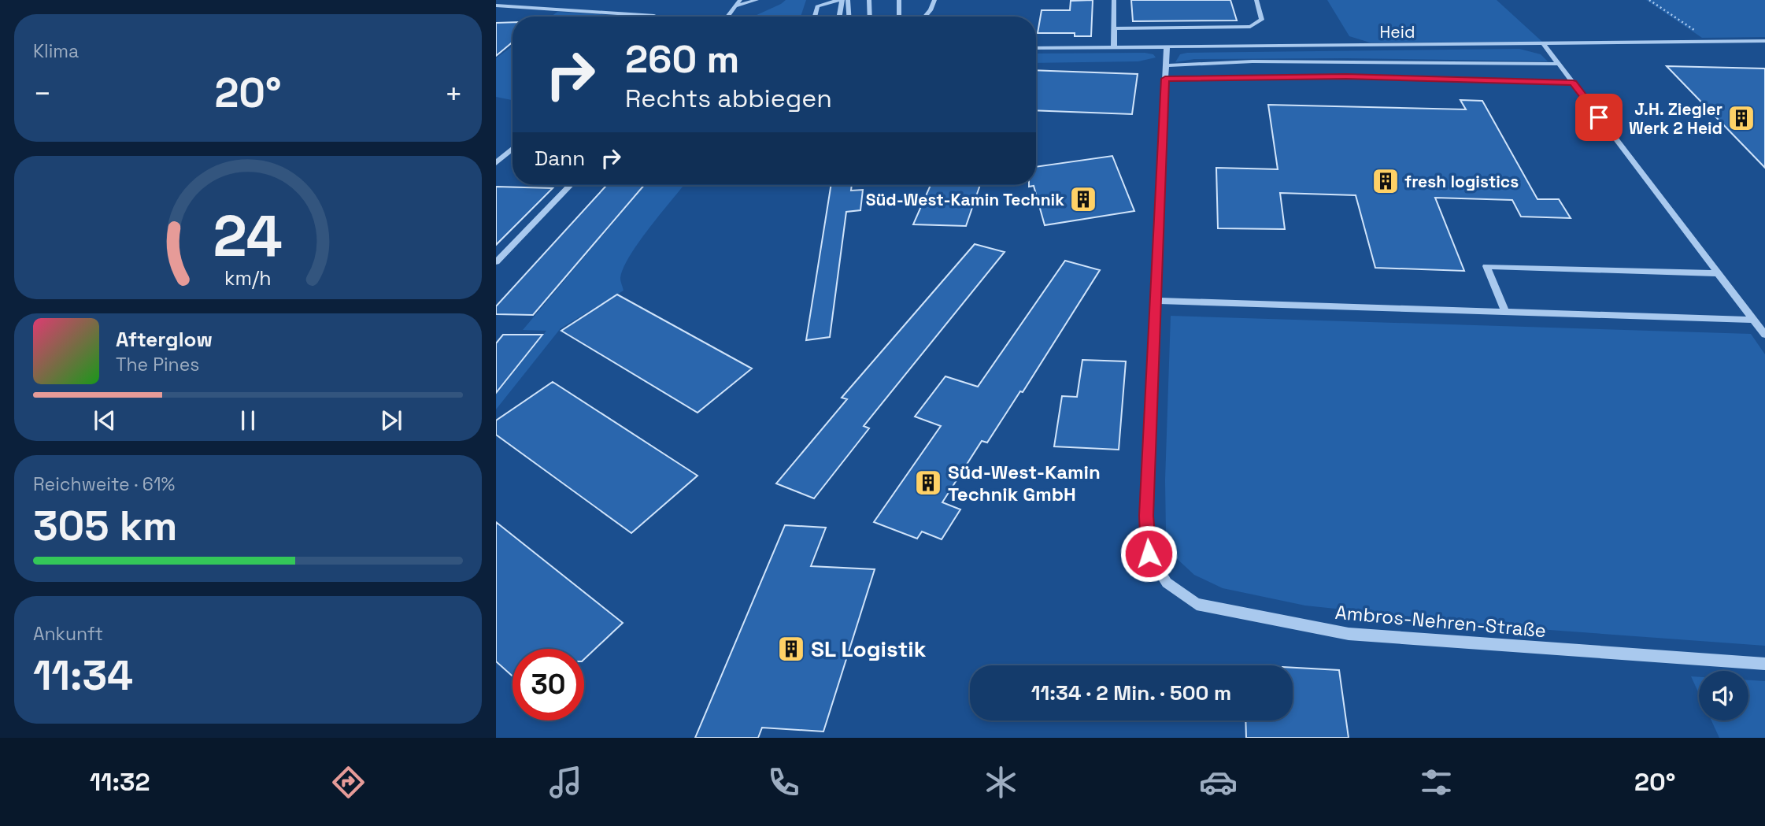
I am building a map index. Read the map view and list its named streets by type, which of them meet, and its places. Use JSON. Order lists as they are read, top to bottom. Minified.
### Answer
{"streets":{"street":["Heid","Ambros-Nehren-Straße"]},"crossings":[["Heid","Ambros-Nehren-Straße"]],"places":{"building":["J.H. Ziegler Werk 2 Heid","fresh logistics","Süd-West-Kamin Technik","Süd-West-Kamin Technik GmbH","SL Logistik"]},"page":{"tile":["Klima",["Reichweite · 61%","305 km"],["Ankunft","11:34"]],"turn":["260 m","Rechts abbiegen"],"heat":["−","20°","+"],"then":"Dann","song":["Afterglow","The Pines"],"limit":"30","trip":"11:34 · 2 Min. · 500 m","tabs":["11:32","20°"],"gauge":["24","km/h"]}}
